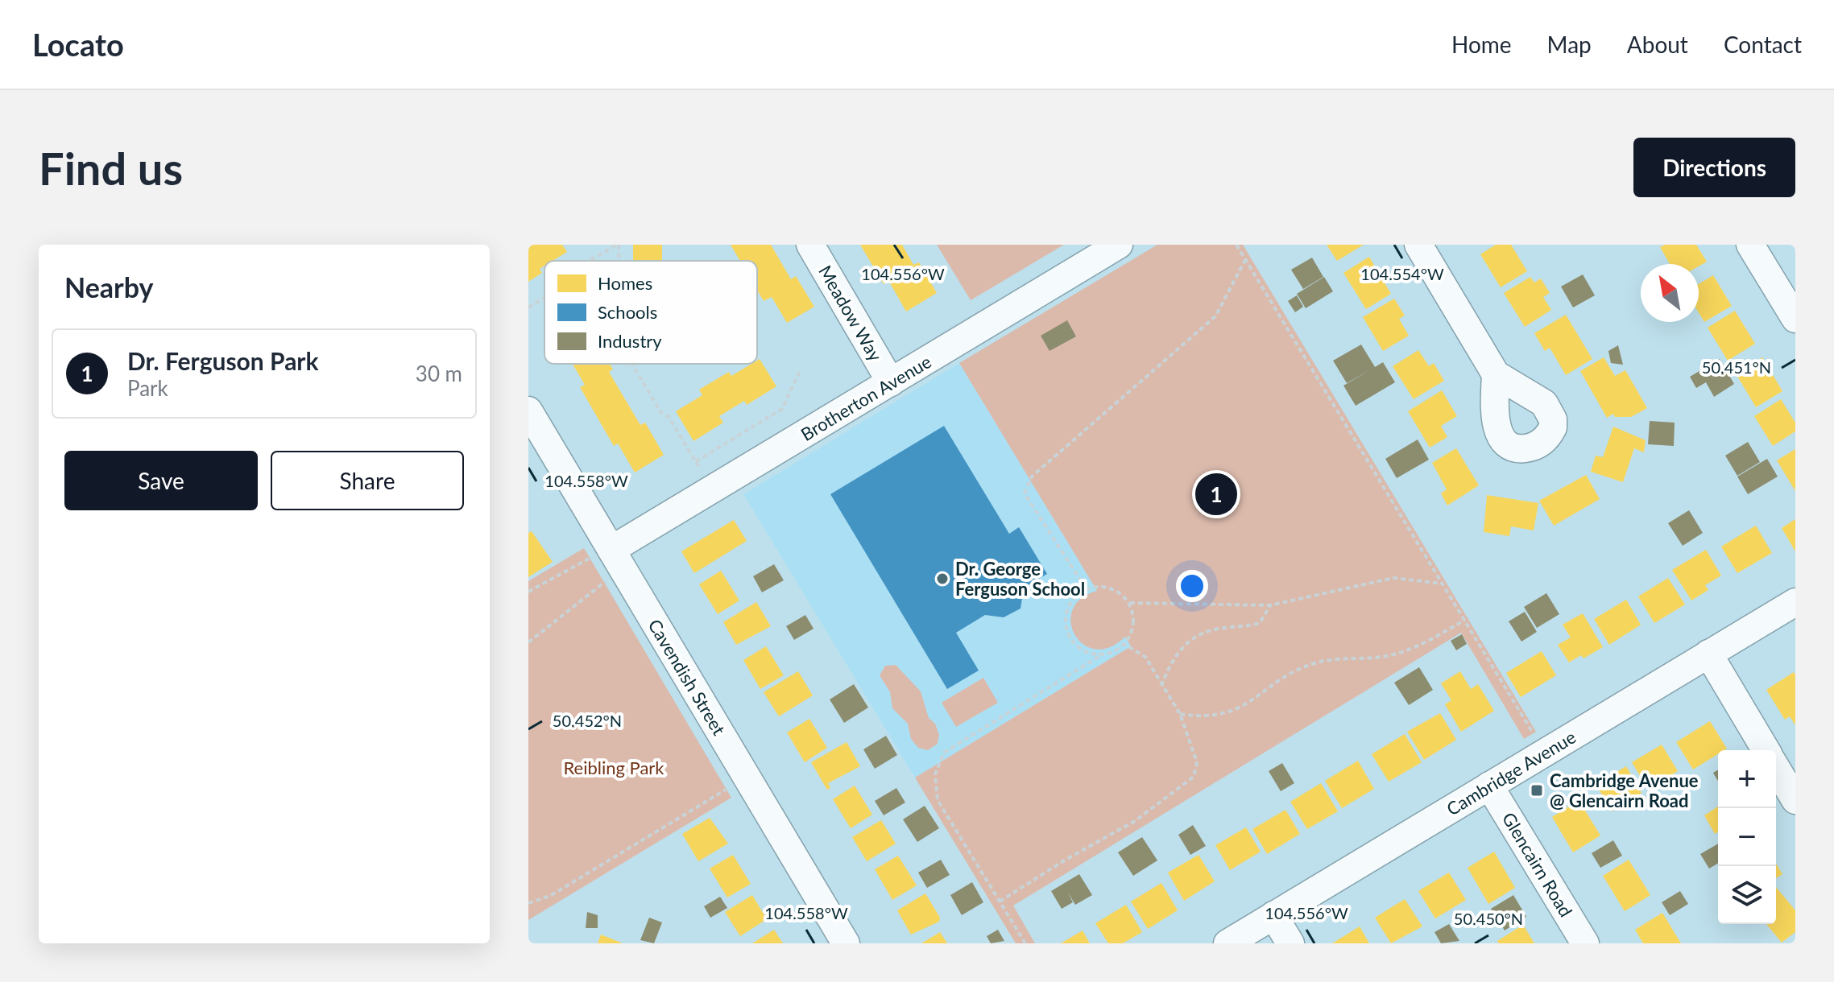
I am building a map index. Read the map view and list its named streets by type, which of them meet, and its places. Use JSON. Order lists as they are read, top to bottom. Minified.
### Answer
{"streets":{"street":["Meadow Way","Brotherton Avenue","Cavendish Street","Cambridge Avenue","Glencairn Road"]},"crossings":[["Meadow Way","Brotherton Avenue"],["Brotherton Avenue","Cavendish Street"],["Cambridge Avenue","Glencairn Road"]],"parks":["Reibling Park"],"places":{"other":["Dr. George Ferguson School"],"transit":["Cambridge Avenue @ Glencairn Road"]},"legend":["Homes","Schools","Industry"],"north":"top left","page":{"header":"Locato","nav":["Home","Map","About","Contact"],"buttons":["Directions",["Save","Share"]],"title":"Find us","heading":"Nearby","list":[{"mark":"1","name":"Dr. Ferguson Park","note":"Park","value":"30 m"}],"pins":"1","map_buttons":["+","−"]},"coordinates":["104.556°W","104.554°W","50.451°N","104.558°W","50.452°N","50.450°N"]}
